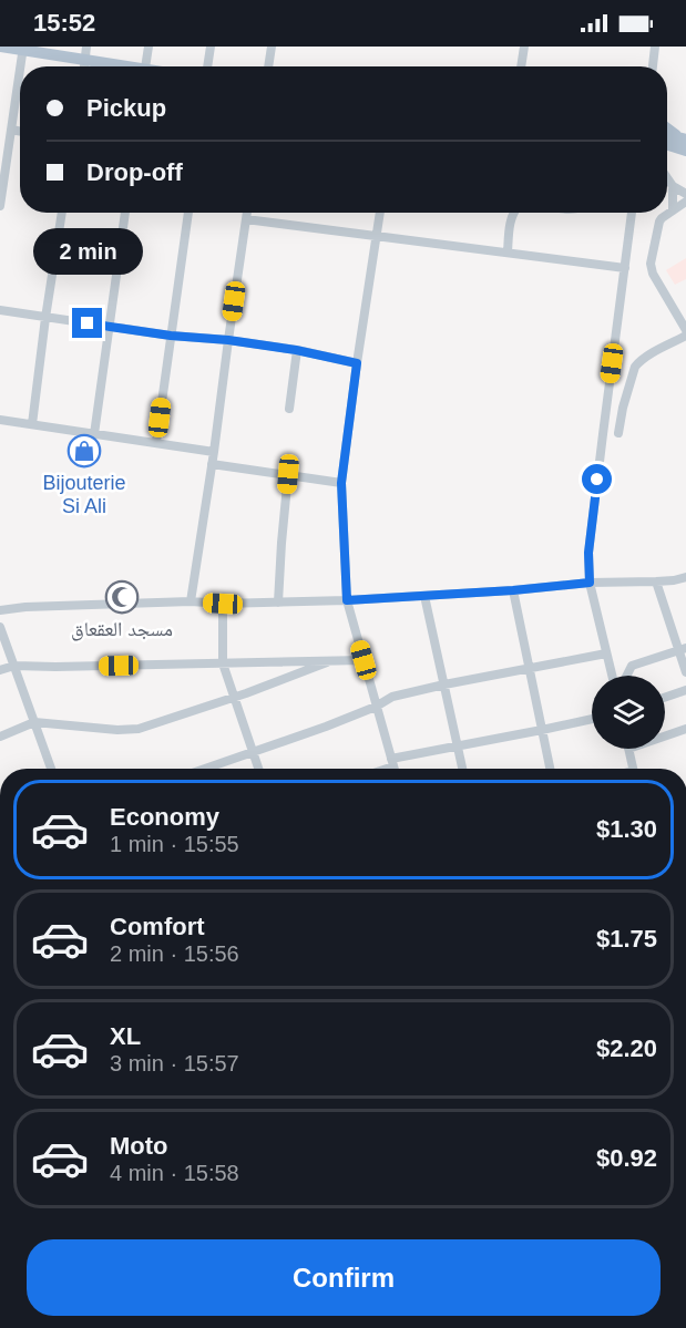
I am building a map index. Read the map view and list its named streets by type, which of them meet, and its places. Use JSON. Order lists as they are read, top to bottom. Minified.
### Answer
{"places":{"shop":["Bijouterie Si Ali"],"mosque":["مسجد العقعاق"]},"page":{"status":"15:52","banner":["Pickup","Drop-off"],"bubble":"2 min","list":[{"name":"Economy","note":"1 min · 15:55","value":"$1.30"},{"name":"Comfort","note":"2 min · 15:56","value":"$1.75"},{"name":"XL","note":"3 min · 15:57","value":"$2.20"},{"name":"Moto","note":"4 min · 15:58","value":"$0.92"}],"buttons":"Confirm"}}
